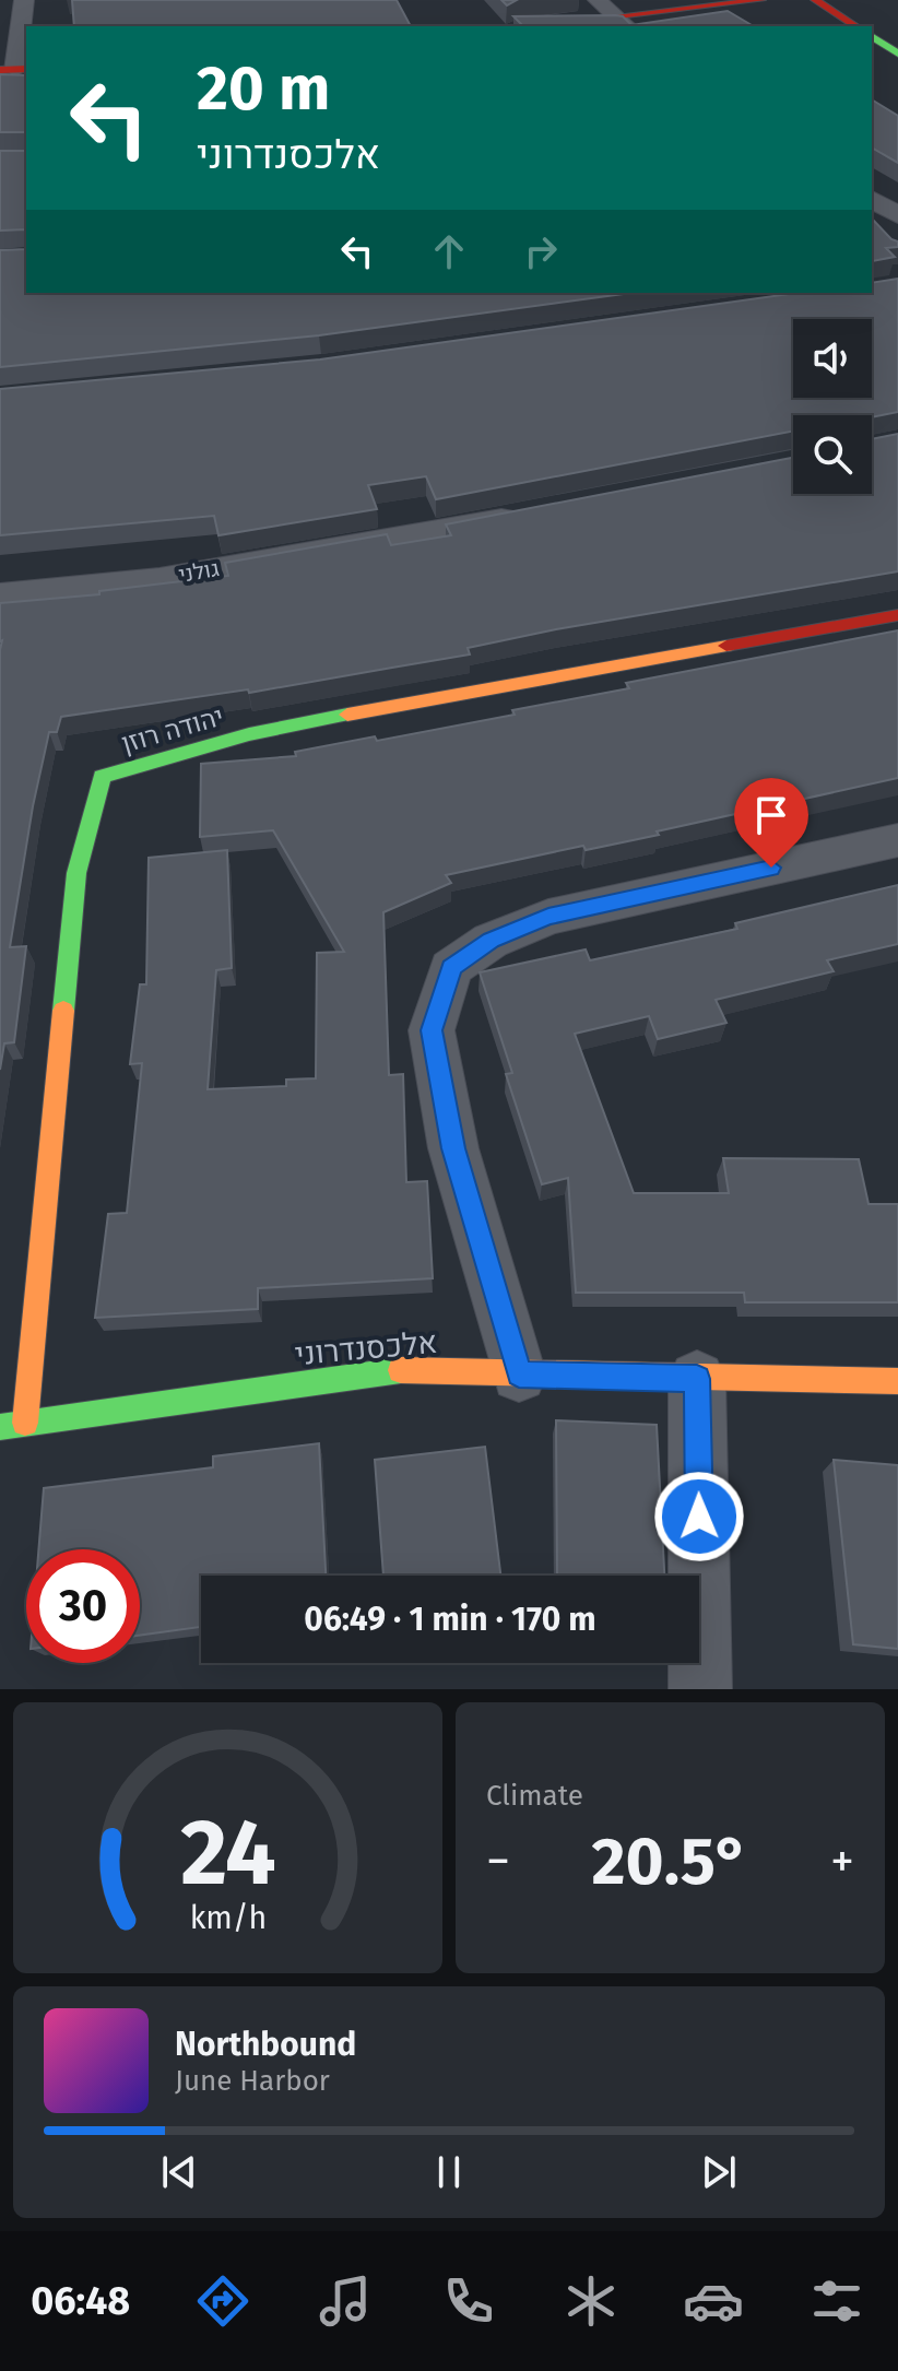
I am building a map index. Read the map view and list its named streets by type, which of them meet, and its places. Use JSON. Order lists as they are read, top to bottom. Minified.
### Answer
{"streets":{"street":["גולני","יהודה רוזן","אלכסנדרוני"]},"crossings":[["יהודה רוזן","אלכסנדרוני"]],"page":{"turn":["20 m","אלכסנדרוני"],"limit":"30","trip":"06:49 · 1 min · 170 m","tile":"Climate","heat":["−","20.5°","+"],"song":["Northbound","June Harbor"],"tabs":"06:48","gauge":["24","km/h"]}}
